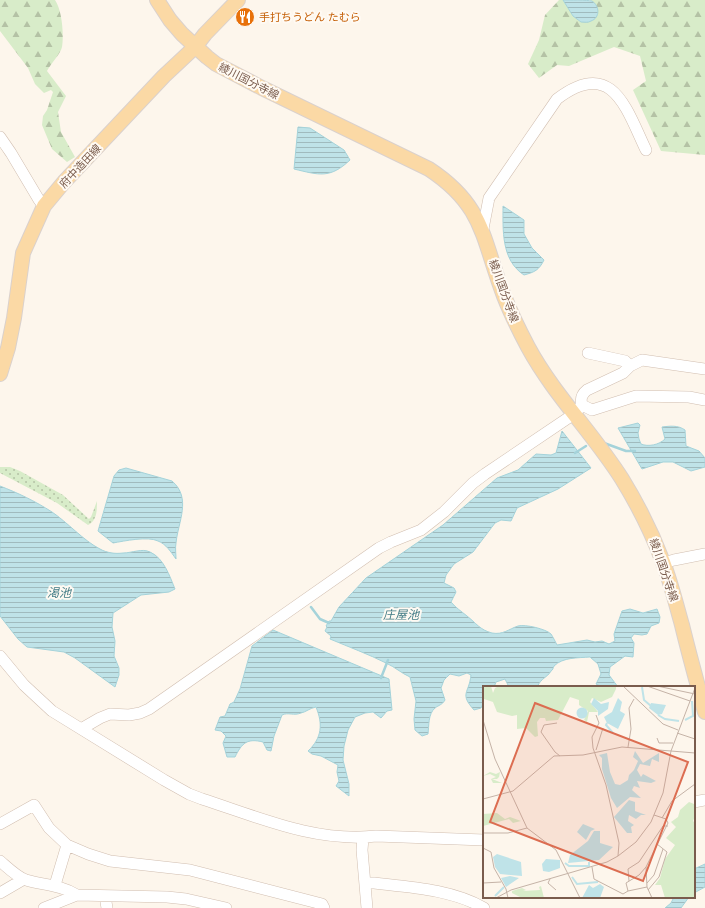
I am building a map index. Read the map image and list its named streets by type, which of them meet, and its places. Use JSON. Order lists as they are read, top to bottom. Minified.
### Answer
{"streets":{"main road":["綾川国分寺線","府中造田線"]},"crossings":[["綾川国分寺線","府中造田線"]],"water":["渇池","庄屋池"],"places":{"restaurant":["手打ちうどん たむら"]}}
